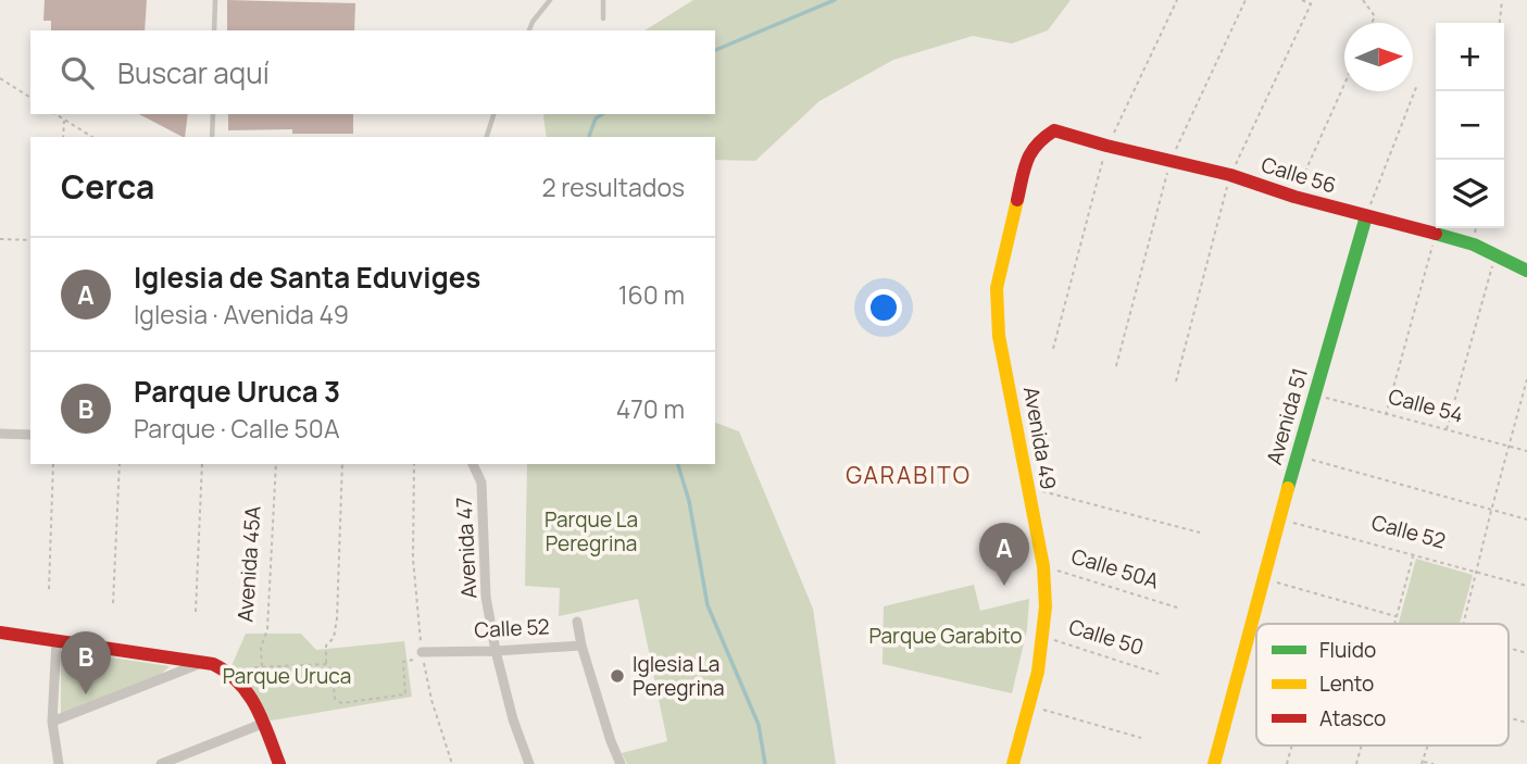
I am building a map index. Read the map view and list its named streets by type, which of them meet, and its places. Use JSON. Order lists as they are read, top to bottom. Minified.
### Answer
{"streets":{"street":["Calle 56","Avenida 51","Avenida 49","Calle 52","Avenida 47"],"path":["Calle 54","Avenida 45A","Calle 50A","Calle 50"]},"crossings":[["Calle 56","Avenida 51"],["Calle 56","Avenida 49"],["Calle 54","Avenida 51"],["Avenida 51","Calle 52"],["Avenida 49","Calle 50A"],["Avenida 49","Calle 50"],["Calle 52","Avenida 47"]],"districts":["GARABITO"],"parks":["Parque La Peregrina","Parque Garabito","Parque Uruca"],"places":["Iglesia La Peregrina"],"legend":["Fluido","Lento","Atasco"],"north":"right","page":{"map_buttons":["+","−"],"search":"Buscar aquí","heading":["Cerca","2 resultados"],"list":[{"mark":"A","name":"Iglesia de Santa Eduviges","note":"Iglesia · Avenida 49","value":"160 m"},{"mark":"B","name":"Parque Uruca 3","note":"Parque · Calle 50A","value":"470 m"}],"pins":["A","B"]}}
